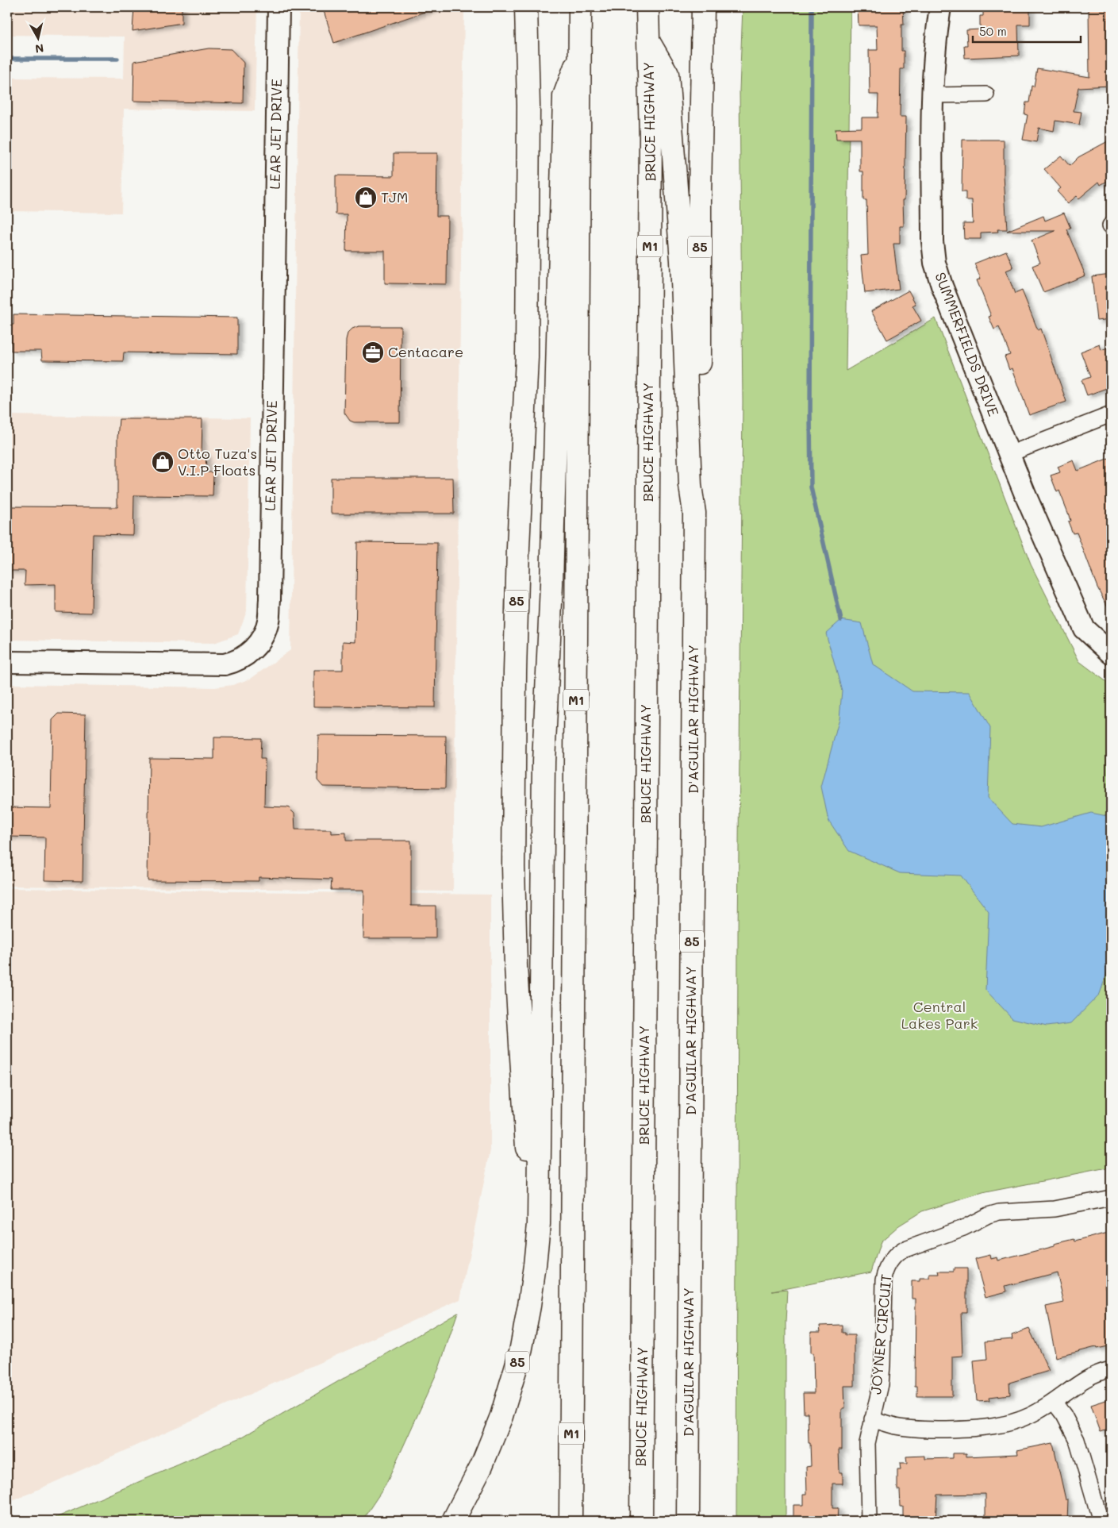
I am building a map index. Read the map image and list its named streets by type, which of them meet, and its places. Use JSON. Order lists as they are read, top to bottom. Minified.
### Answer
{"streets":{"highway":["BRUCE HIGHWAY","M1","85","D'AGUILAR HIGHWAY"],"street":["LEAR JET DRIVE","SUMMERFIELDS DRIVE","JOYNER CIRCUIT"]},"crossings":[["85","D'AGUILAR HIGHWAY"]],"parks":["Central Lakes Park"],"places":{"shop":["TJM","Otto Tuza's V.I.P Floats"],"office":["Centacare"]},"scale_bar":"50 m","north":"bottom"}
